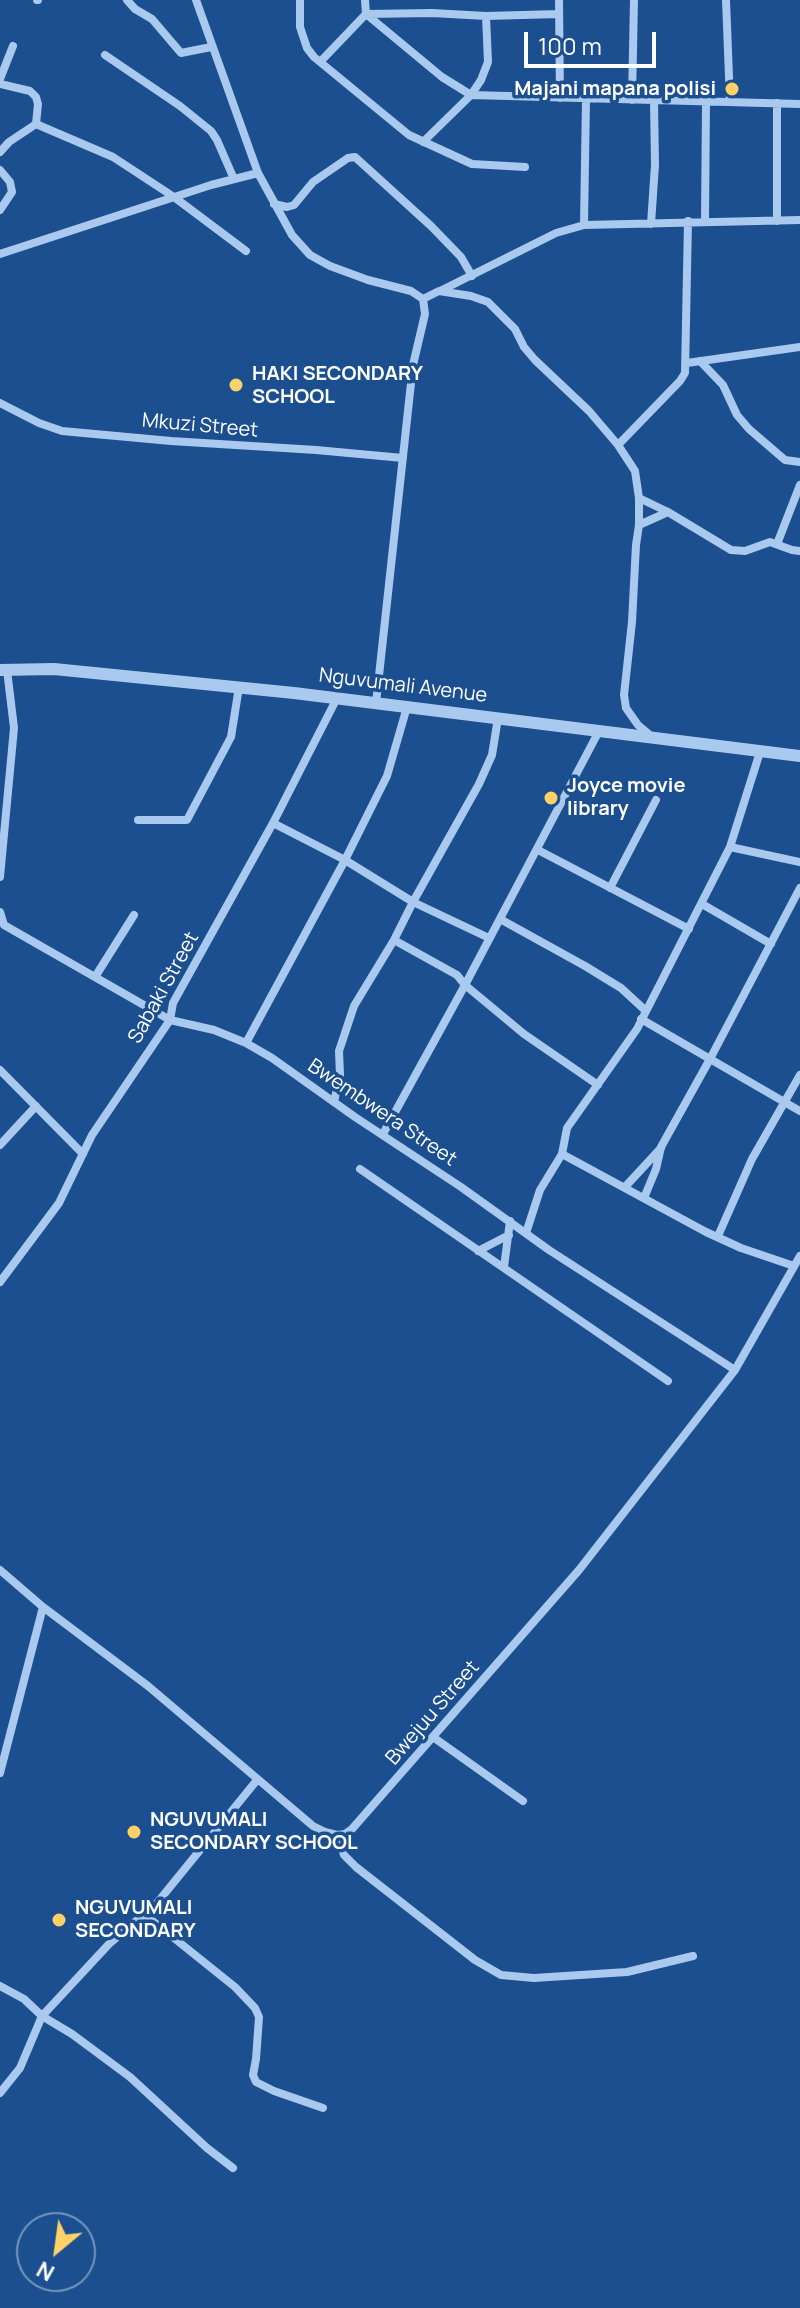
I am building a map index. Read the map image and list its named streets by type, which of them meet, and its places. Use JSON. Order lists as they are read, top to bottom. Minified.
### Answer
{"streets":{"street":["Mkuzi Street","Nguvumali Avenue","Sabaki Street","Bwembwera Street","Bwejuu Street"]},"crossings":[["Nguvumali Avenue","Sabaki Street"],["Sabaki Street","Bwembwera Street"],["Bwembwera Street","Bwejuu Street"]],"places":["Majani mapana polisi","HAKI SECONDARY SCHOOL","Joyce movie library","NGUVUMALI SECONDARY SCHOOL","NGUVUMALI SECONDARY"],"scale_bar":"100 m","north":"bottom left"}
